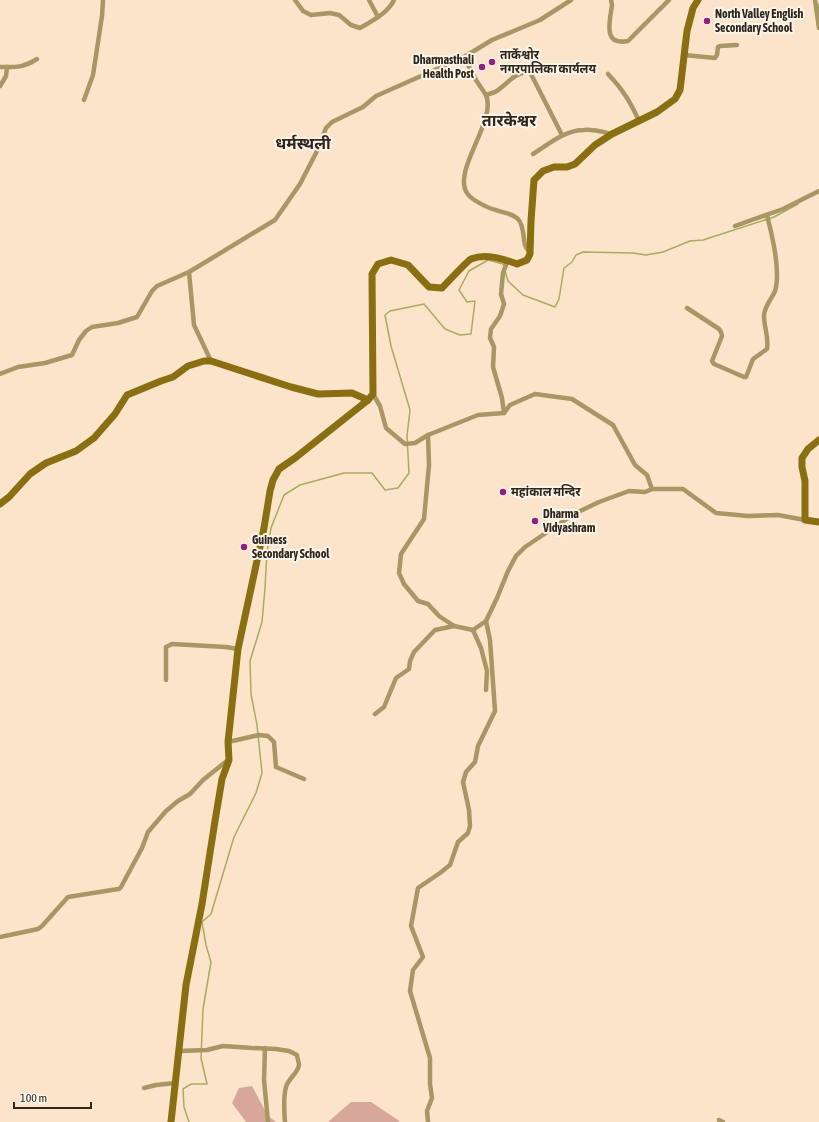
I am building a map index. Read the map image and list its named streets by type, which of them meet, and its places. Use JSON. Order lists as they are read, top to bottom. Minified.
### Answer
{"districts":["तारकेश्वर","धर्मस्थली"],"places":["North Valley English Secondary School","तार्केश्वोर नगरपालिका कार्यलय","Dharmasthali Health Post","महांकाल मन्दिर","Dharma Vidyashram","Guiness Secondary School"],"scale_bar":"100 m"}
